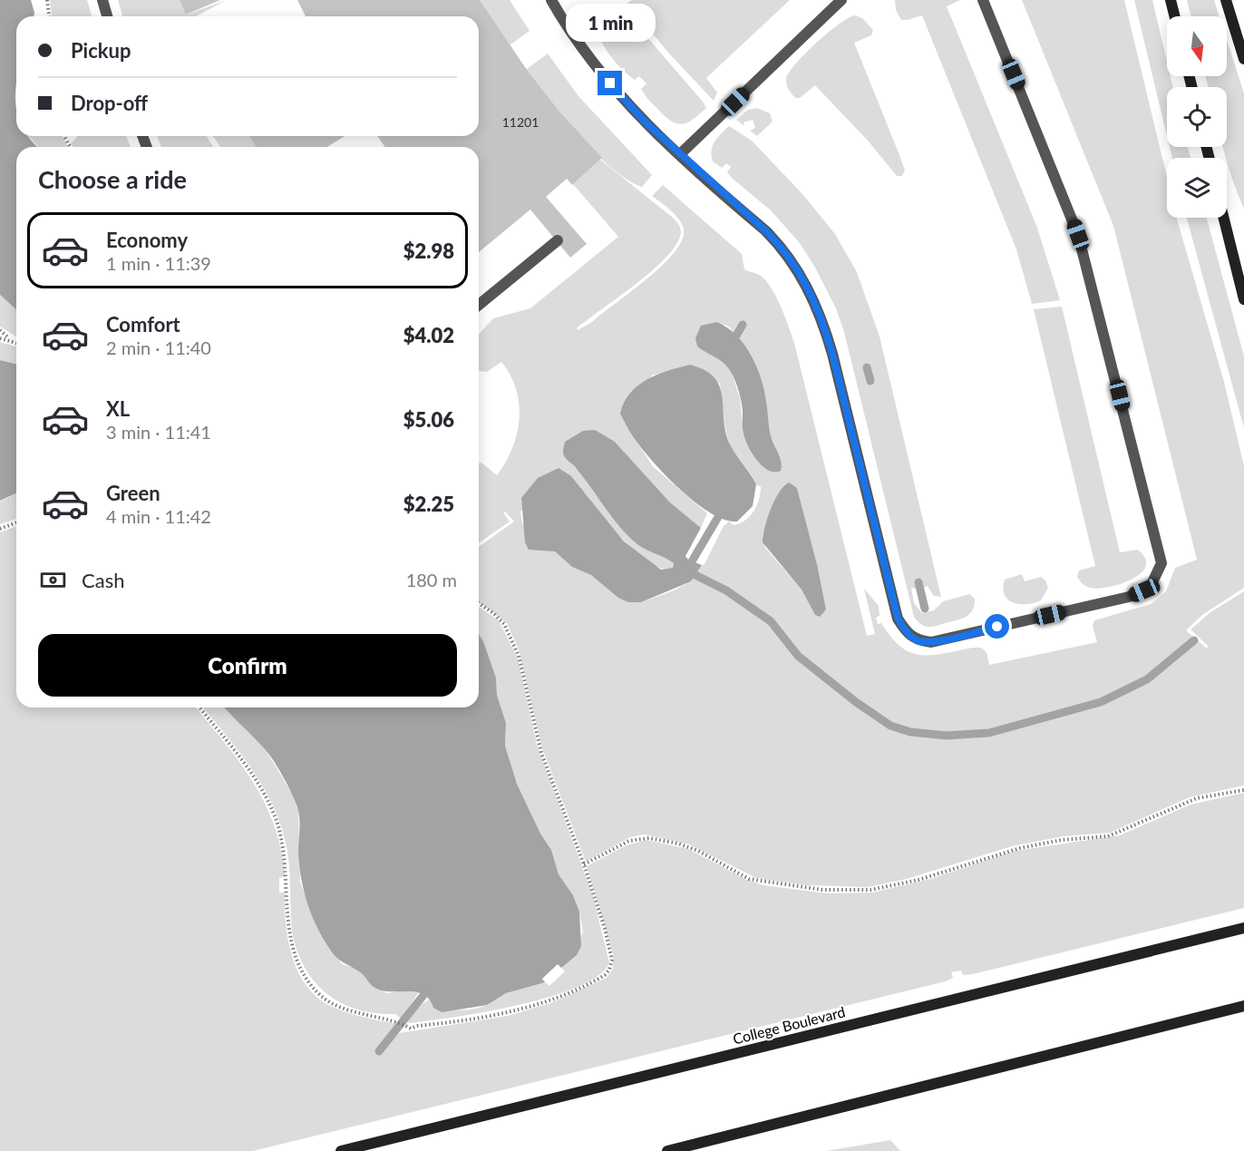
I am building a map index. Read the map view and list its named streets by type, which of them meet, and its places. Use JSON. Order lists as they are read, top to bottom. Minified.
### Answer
{"streets":{"main road":["College Boulevard"]},"house_numbers":["11201"],"north":"bottom","page":{"bubble":"1 min","banner":["Pickup","Drop-off"],"heading":"Choose a ride","list":[{"name":"Economy","note":"1 min · 11:39","value":"$2.98"},{"name":"Comfort","note":"2 min · 11:40","value":"$4.02"},{"name":"XL","note":"3 min · 11:41","value":"$5.06"},{"name":"Green","note":"4 min · 11:42","value":"$2.25"}],"pay":["Cash","180 m"],"buttons":"Confirm"}}
